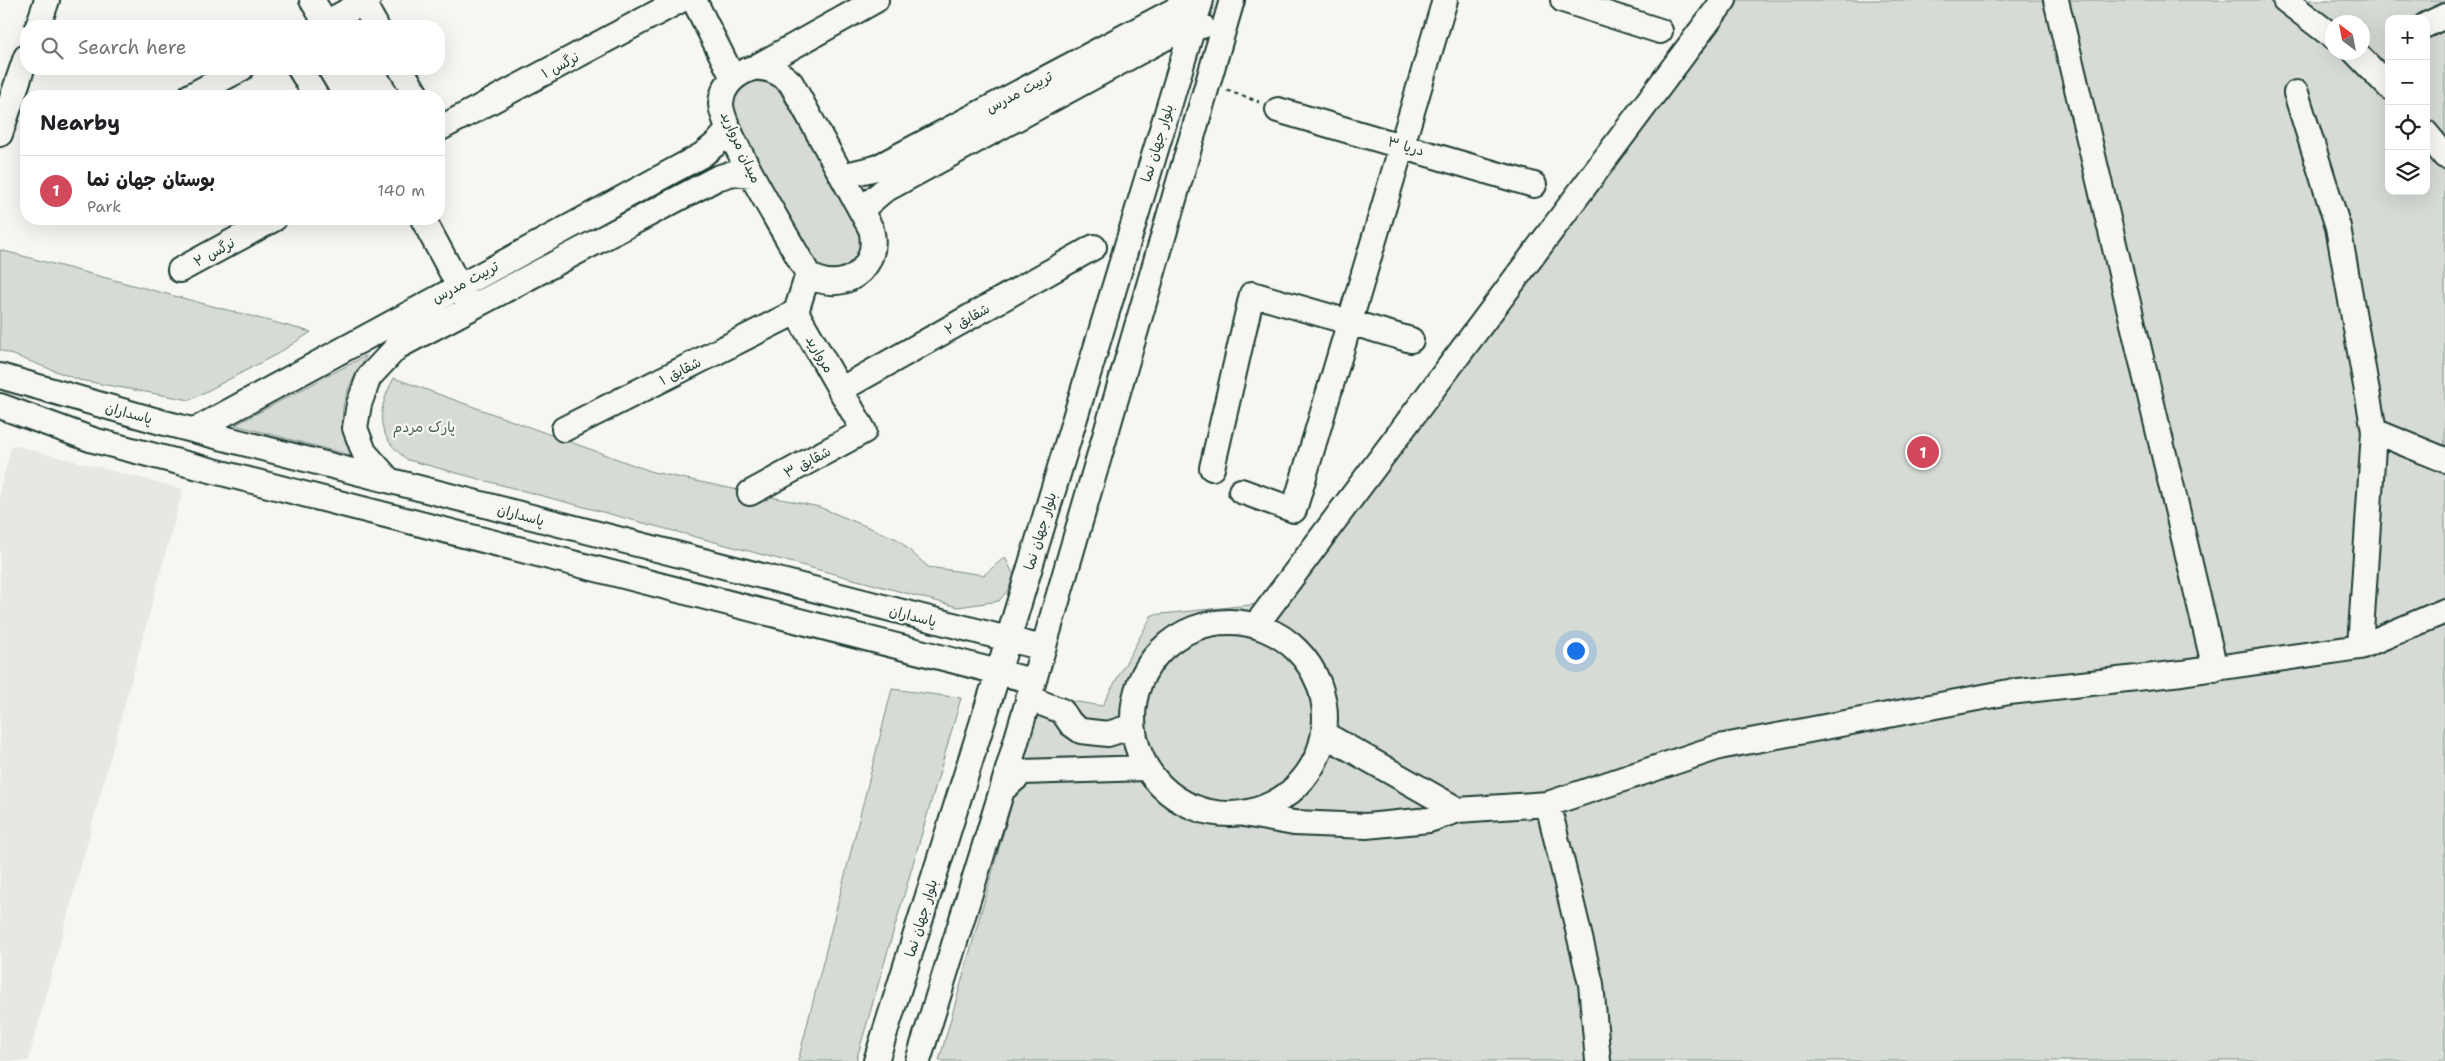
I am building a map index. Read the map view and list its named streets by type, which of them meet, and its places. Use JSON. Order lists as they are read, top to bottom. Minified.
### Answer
{"streets":{"street":["نرگس ۱","تربیت مدرس","بلوار جهان نما","دریا ۳","میدان مروارید","نرگس ۲","شقایق ۲","مروارید","شقایق ۱","پاسداران","شقایق ۳"]},"crossings":[["تربیت مدرس","بلوار جهان نما"],["تربیت مدرس","میدان مروارید"],["تربیت مدرس","پاسداران"],["بلوار جهان نما","پاسداران"],["شقایق ۲","مروارید"],["مروارید","شقایق ۱"],["مروارید","شقایق ۳"]],"parks":["پارک مردم"],"north":"top left","page":{"map_buttons":["+","−"],"search":"Search here","heading":"Nearby","list":[{"mark":"1","name":"بوستان جهان نما","note":"Park","value":"140 m"}],"pins":"1"}}
